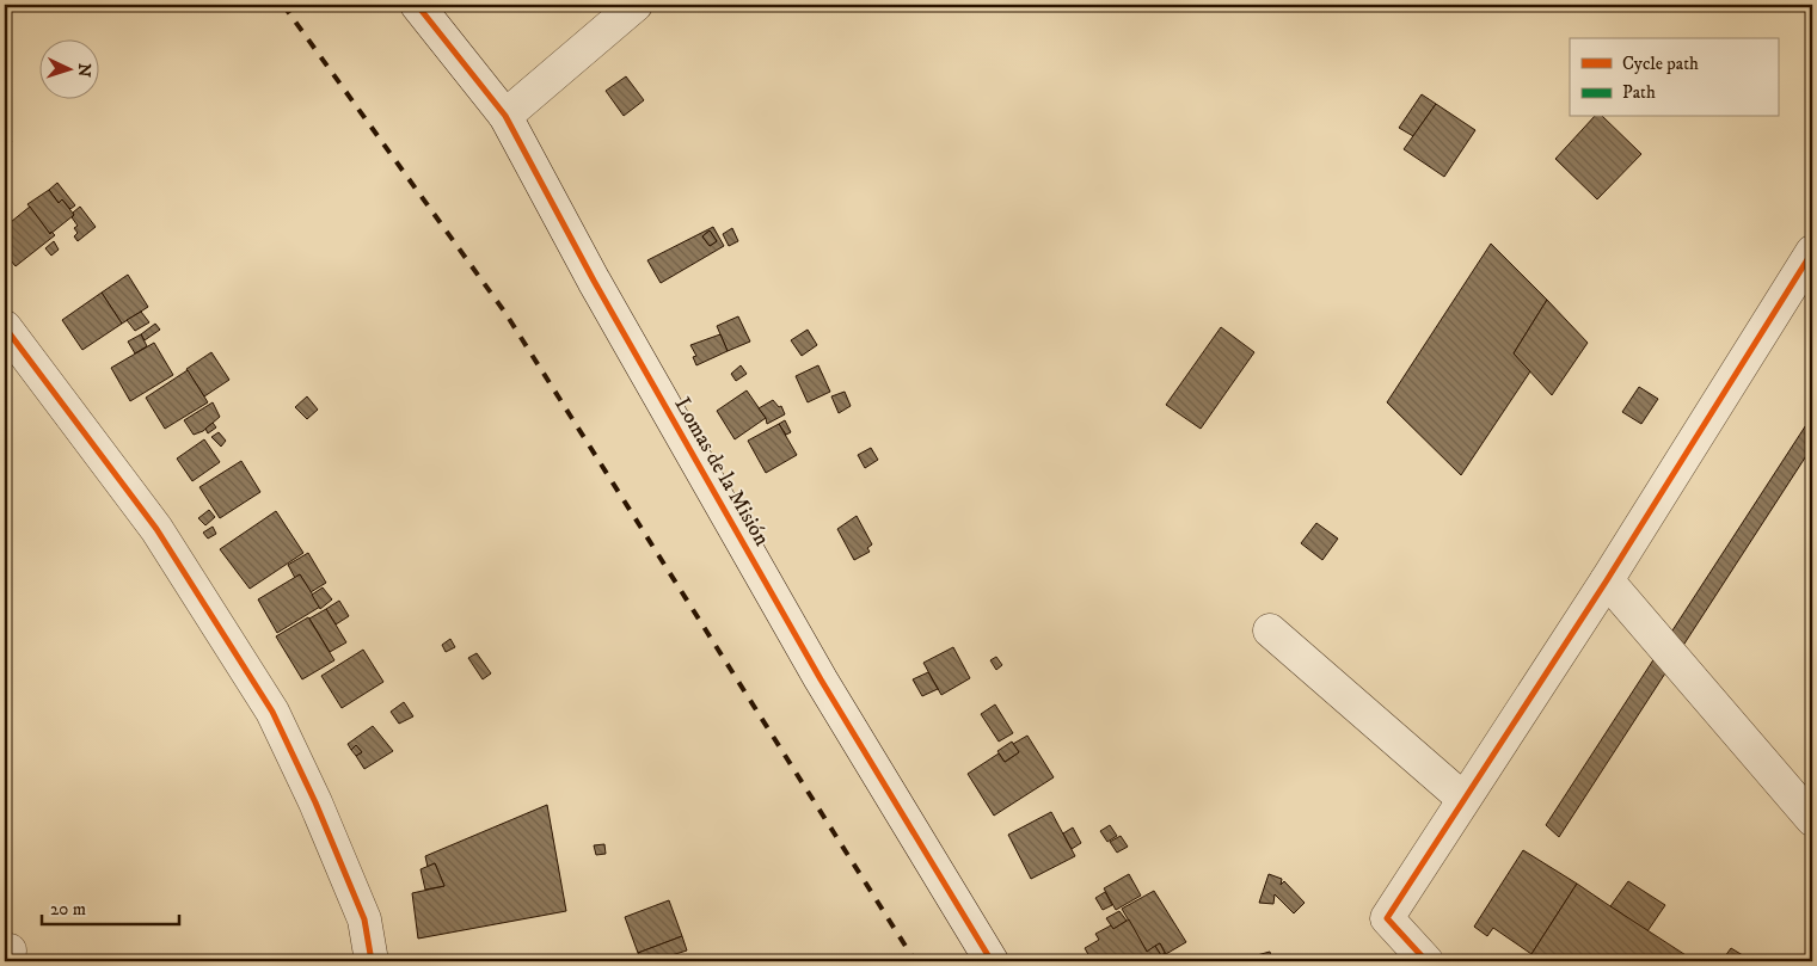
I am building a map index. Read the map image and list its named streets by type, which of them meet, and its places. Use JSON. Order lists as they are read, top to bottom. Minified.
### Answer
{"streets":{"street":["Lomas de la Misión"]},"legend":["Cycle path","Path"],"scale_bar":"20 m","north":"right"}
